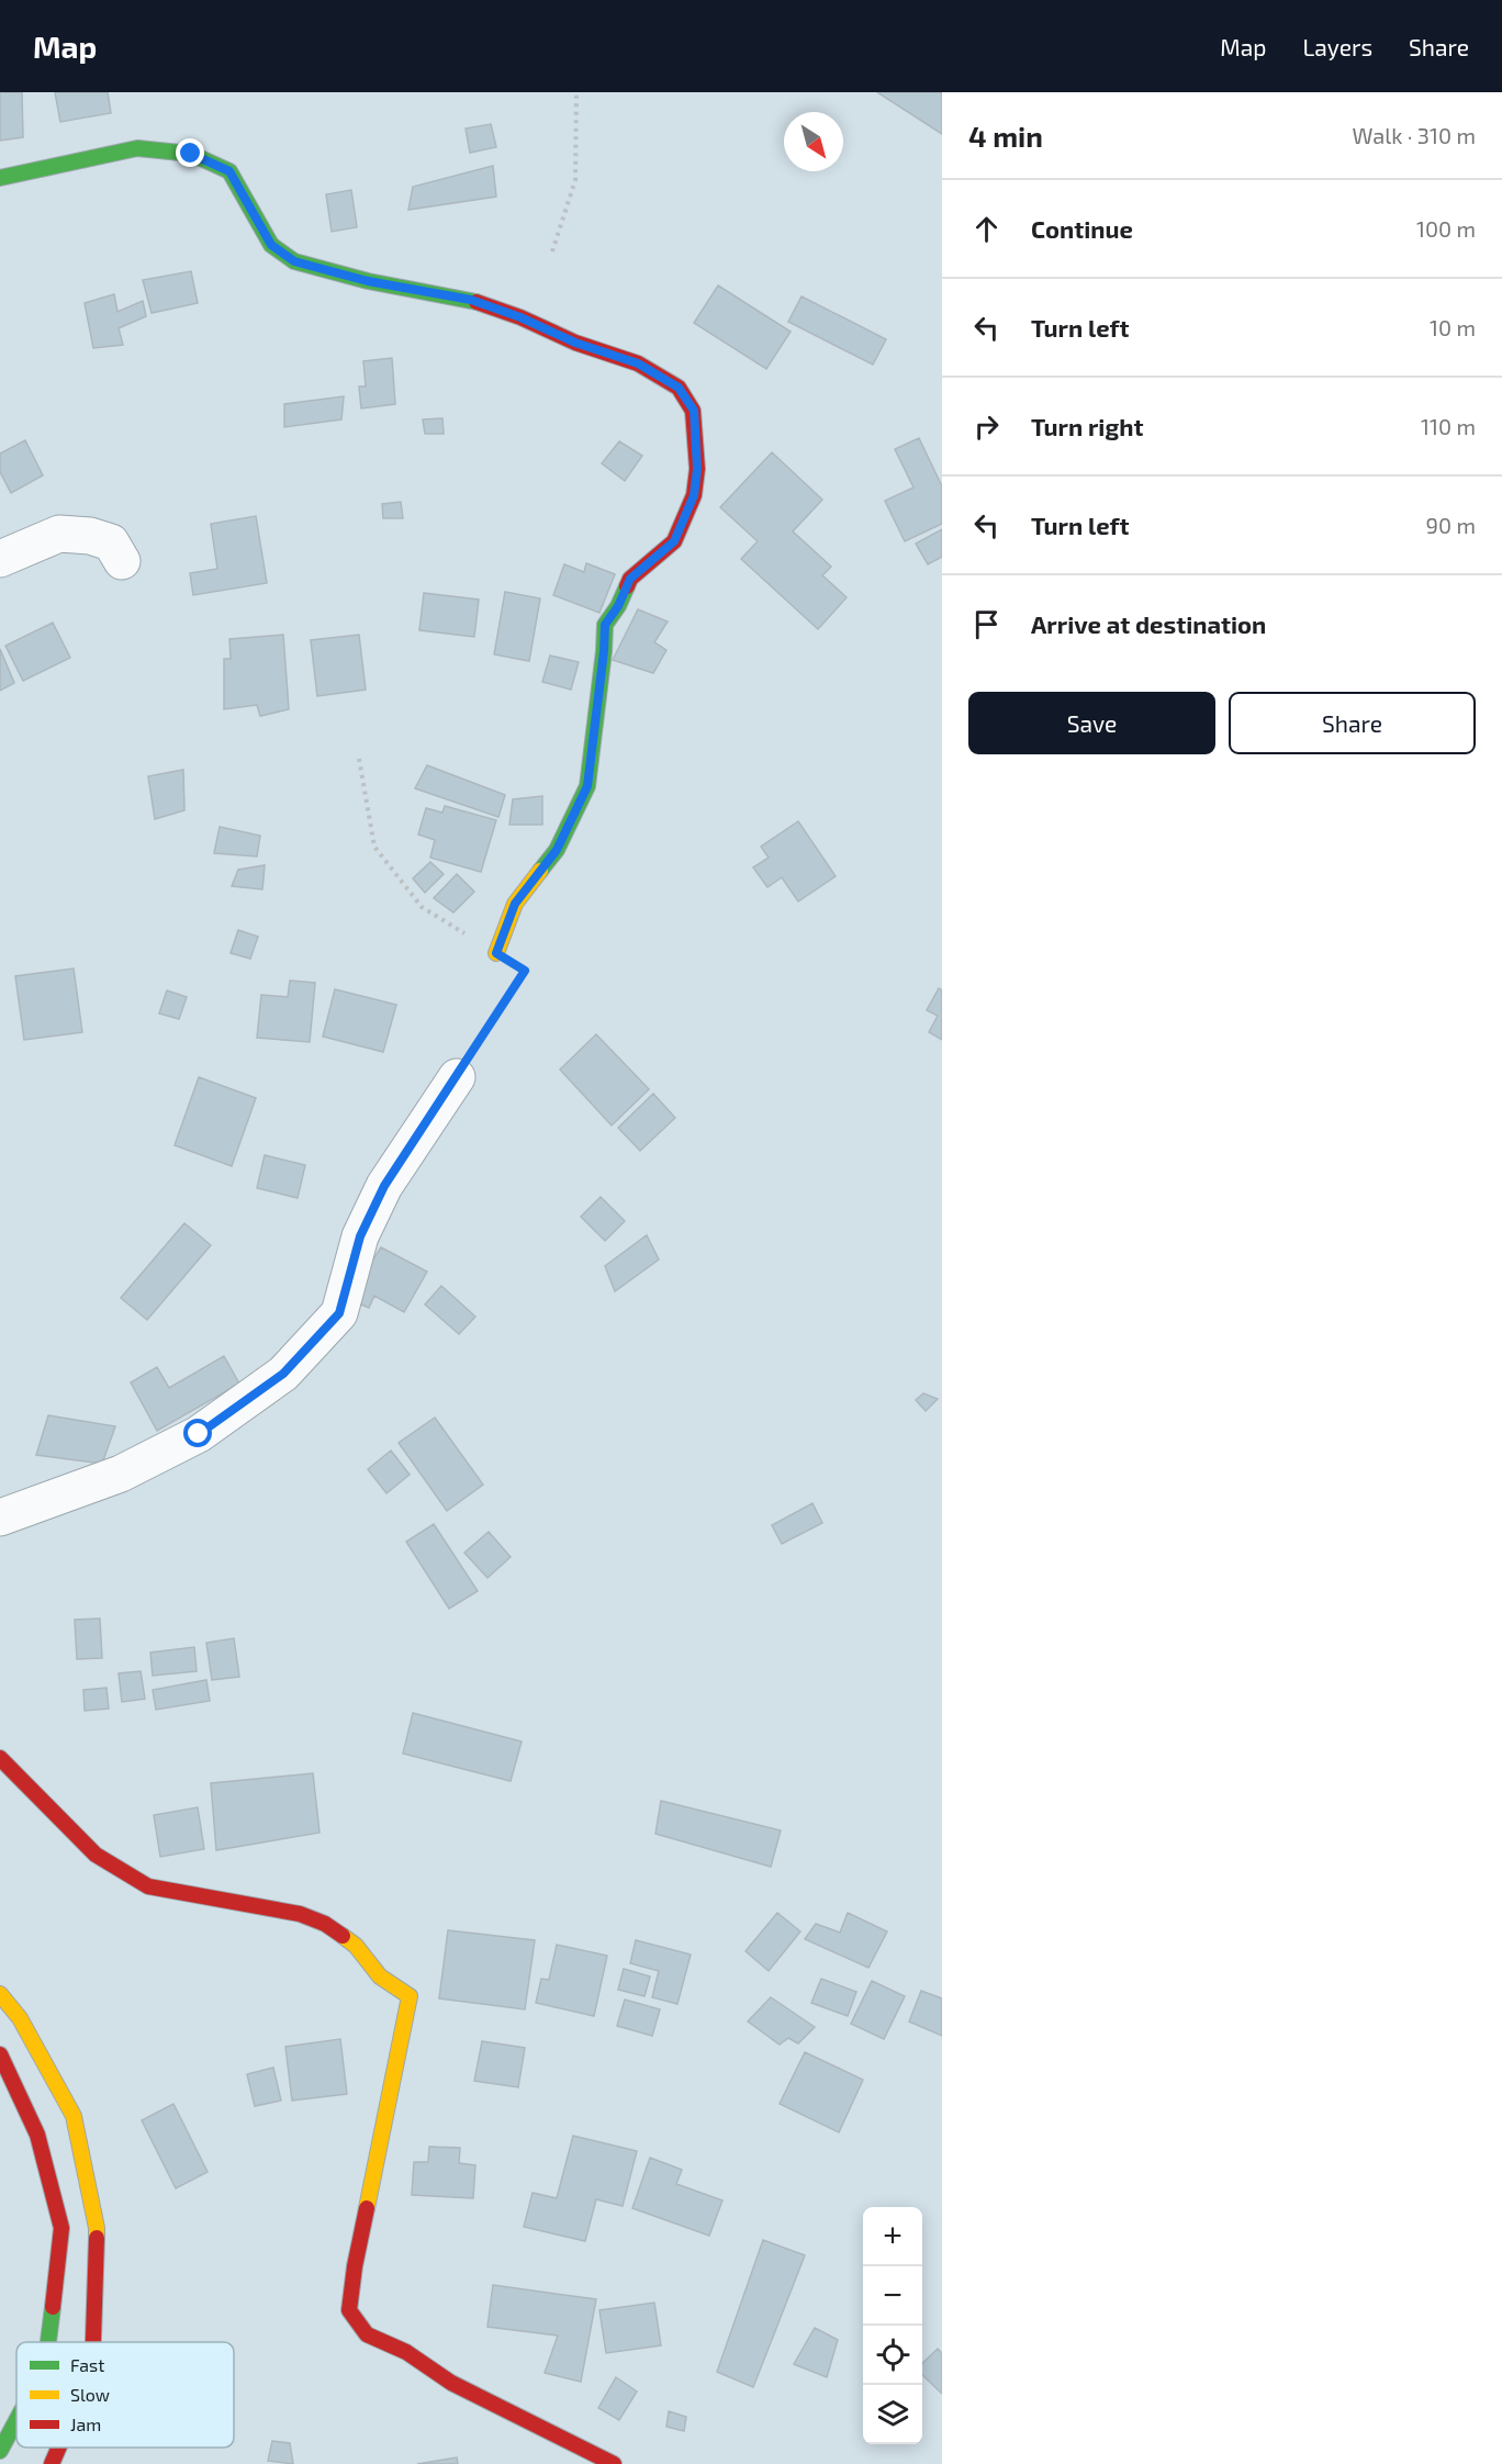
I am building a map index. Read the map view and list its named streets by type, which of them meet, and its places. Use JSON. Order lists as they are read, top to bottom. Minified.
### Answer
{"legend":["Fast","Slow","Jam"],"north":"bottom right","page":{"header":"Map","nav":["Map","Layers","Share"],"heading":["4 min","Walk · 310 m"],"list":[["Continue","100 m"],["Turn left","10 m"],["Turn right","110 m"],["Turn left","90 m"],"Arrive at destination"],"buttons":["Save","Share"],"map_buttons":["+","−"]}}
